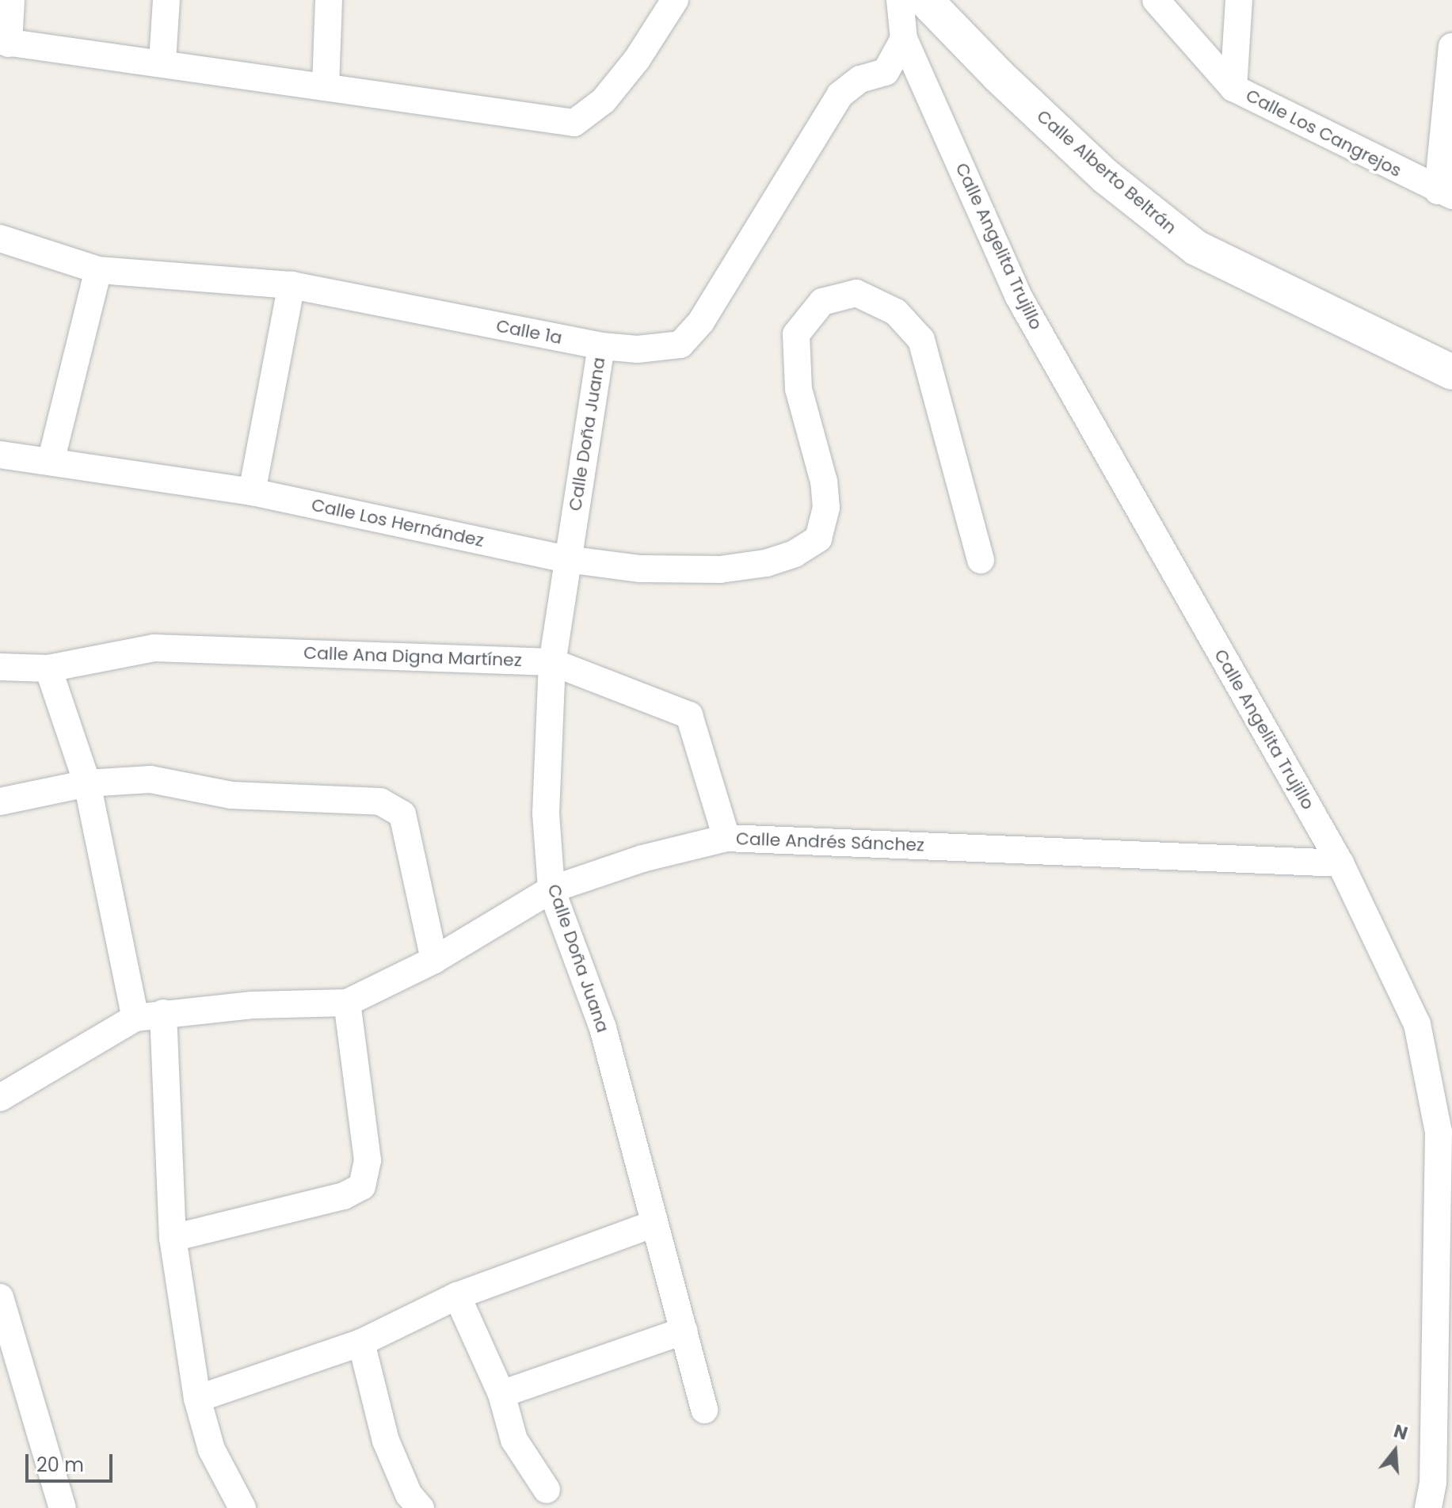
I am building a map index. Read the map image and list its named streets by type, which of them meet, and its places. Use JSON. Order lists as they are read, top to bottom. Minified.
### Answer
{"streets":{"main road":["Calle Alberto Beltrán"],"street":["Calle Los Cangrejos","Calle Angelita Trujillo","Calle 1a","Calle Doña Juana","Calle Los Hernández","Calle Ana Digna Martínez","Calle Andrés Sánchez"]},"crossings":[["Calle Angelita Trujillo","Calle 1a"],["Calle Angelita Trujillo","Calle Andrés Sánchez"],["Calle 1a","Calle Doña Juana"],["Calle Doña Juana","Calle Los Hernández"],["Calle Doña Juana","Calle Ana Digna Martínez"],["Calle Doña Juana","Calle Andrés Sánchez"],["Calle Ana Digna Martínez","Calle Andrés Sánchez"]],"scale_bar":"20 m","north":"top"}
